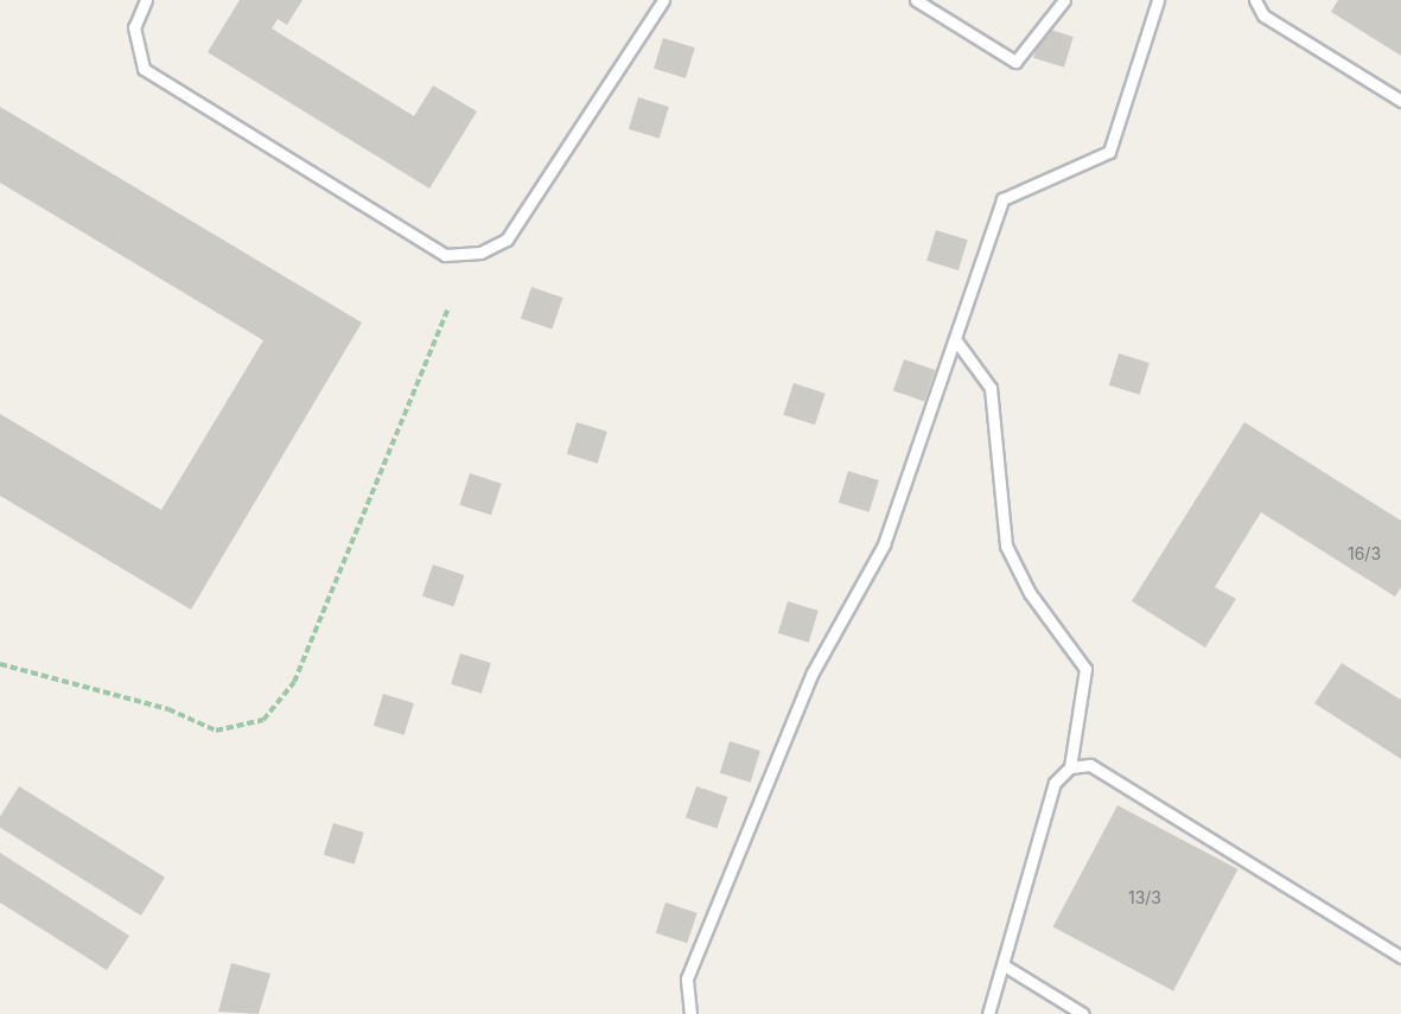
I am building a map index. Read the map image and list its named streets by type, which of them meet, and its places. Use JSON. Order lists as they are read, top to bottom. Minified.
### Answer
{"house_numbers":["16/3","13/3"]}
